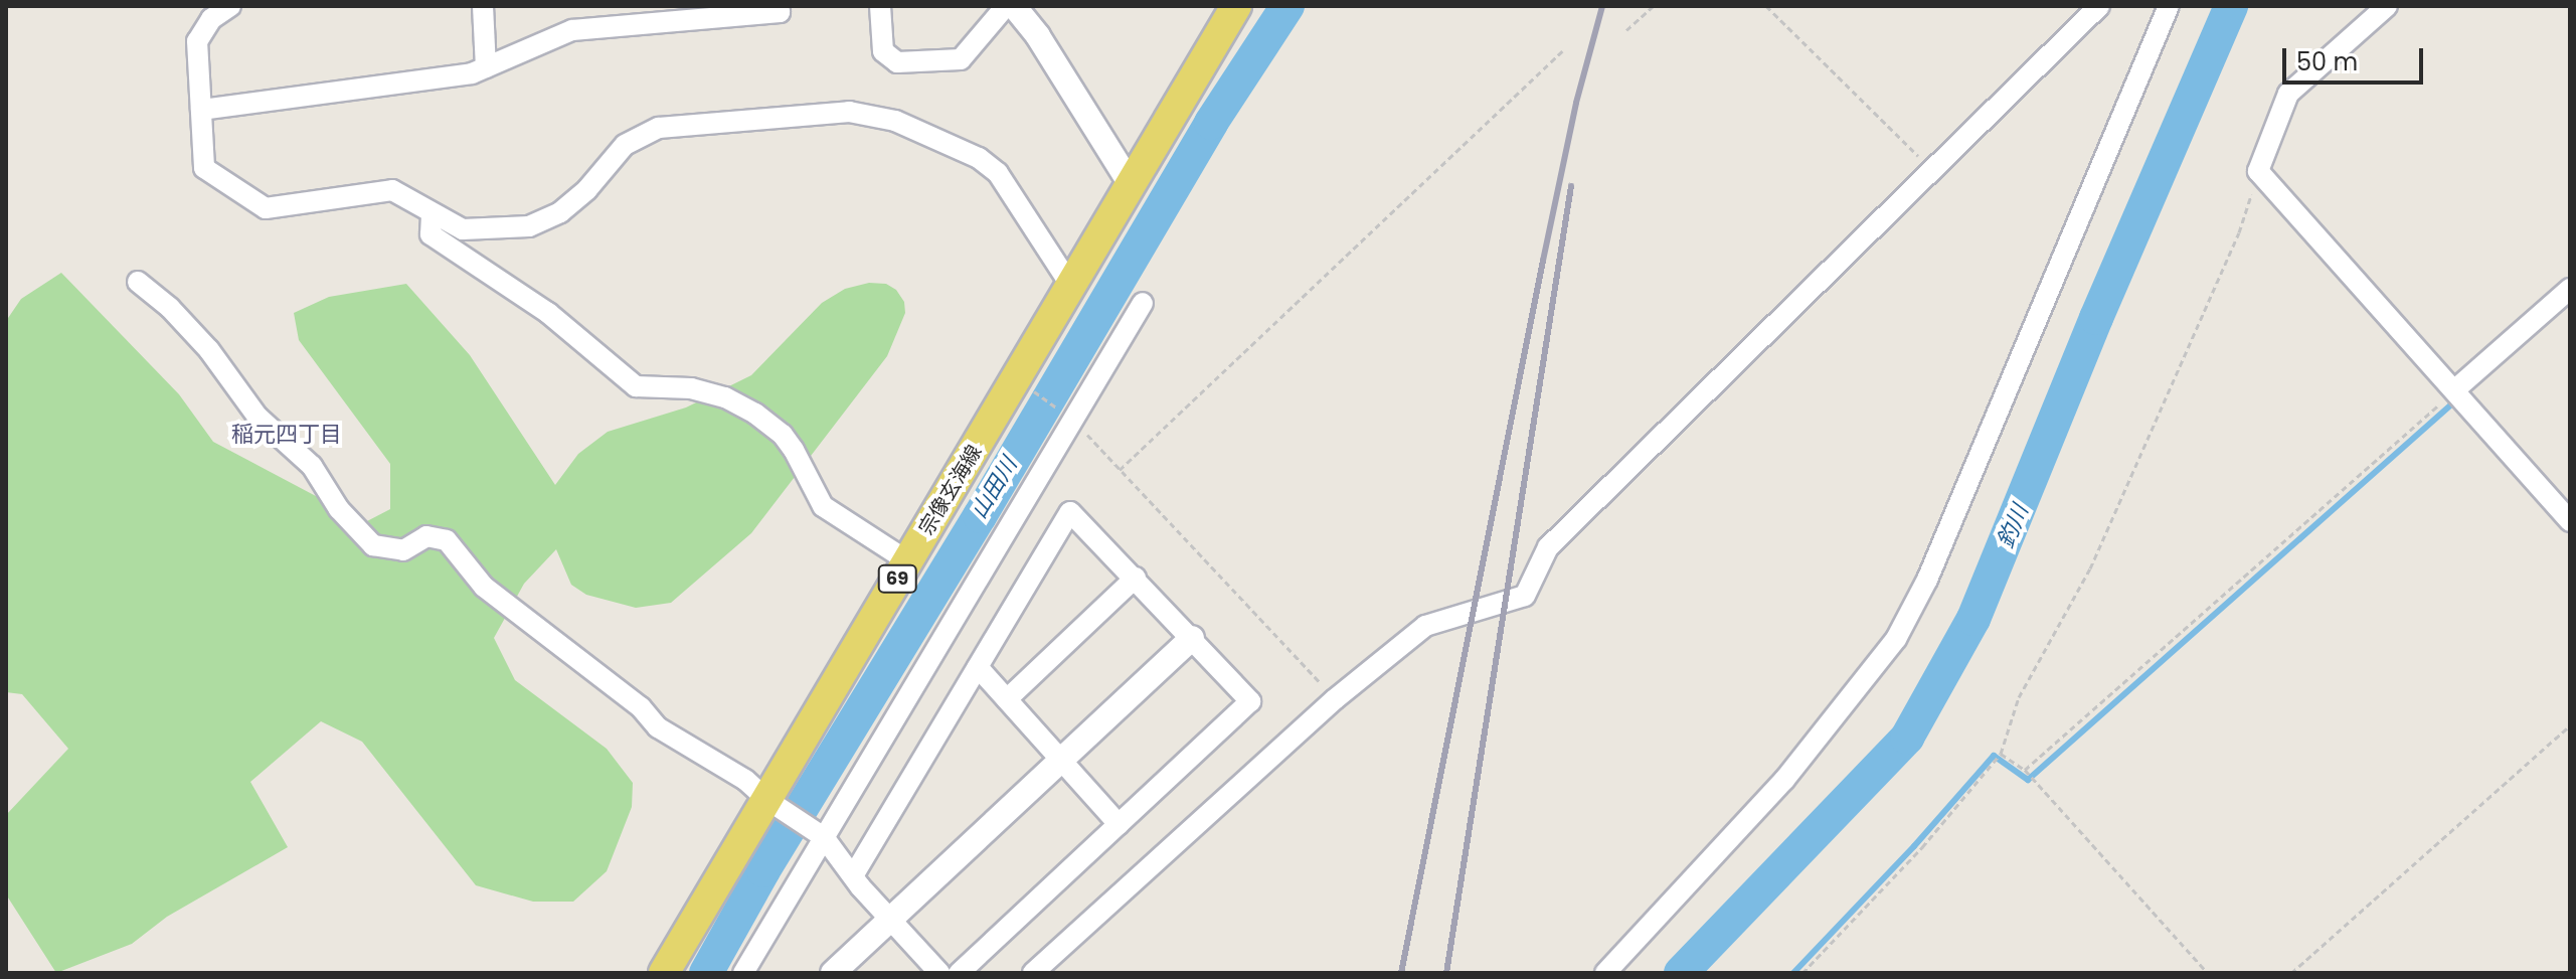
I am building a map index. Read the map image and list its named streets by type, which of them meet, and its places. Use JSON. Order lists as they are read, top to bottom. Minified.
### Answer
{"streets":{"main road":["宗像玄海線","69"]},"districts":["稲元四丁目"],"water":["山田川","釣川"],"scale_bar":"50 m"}
